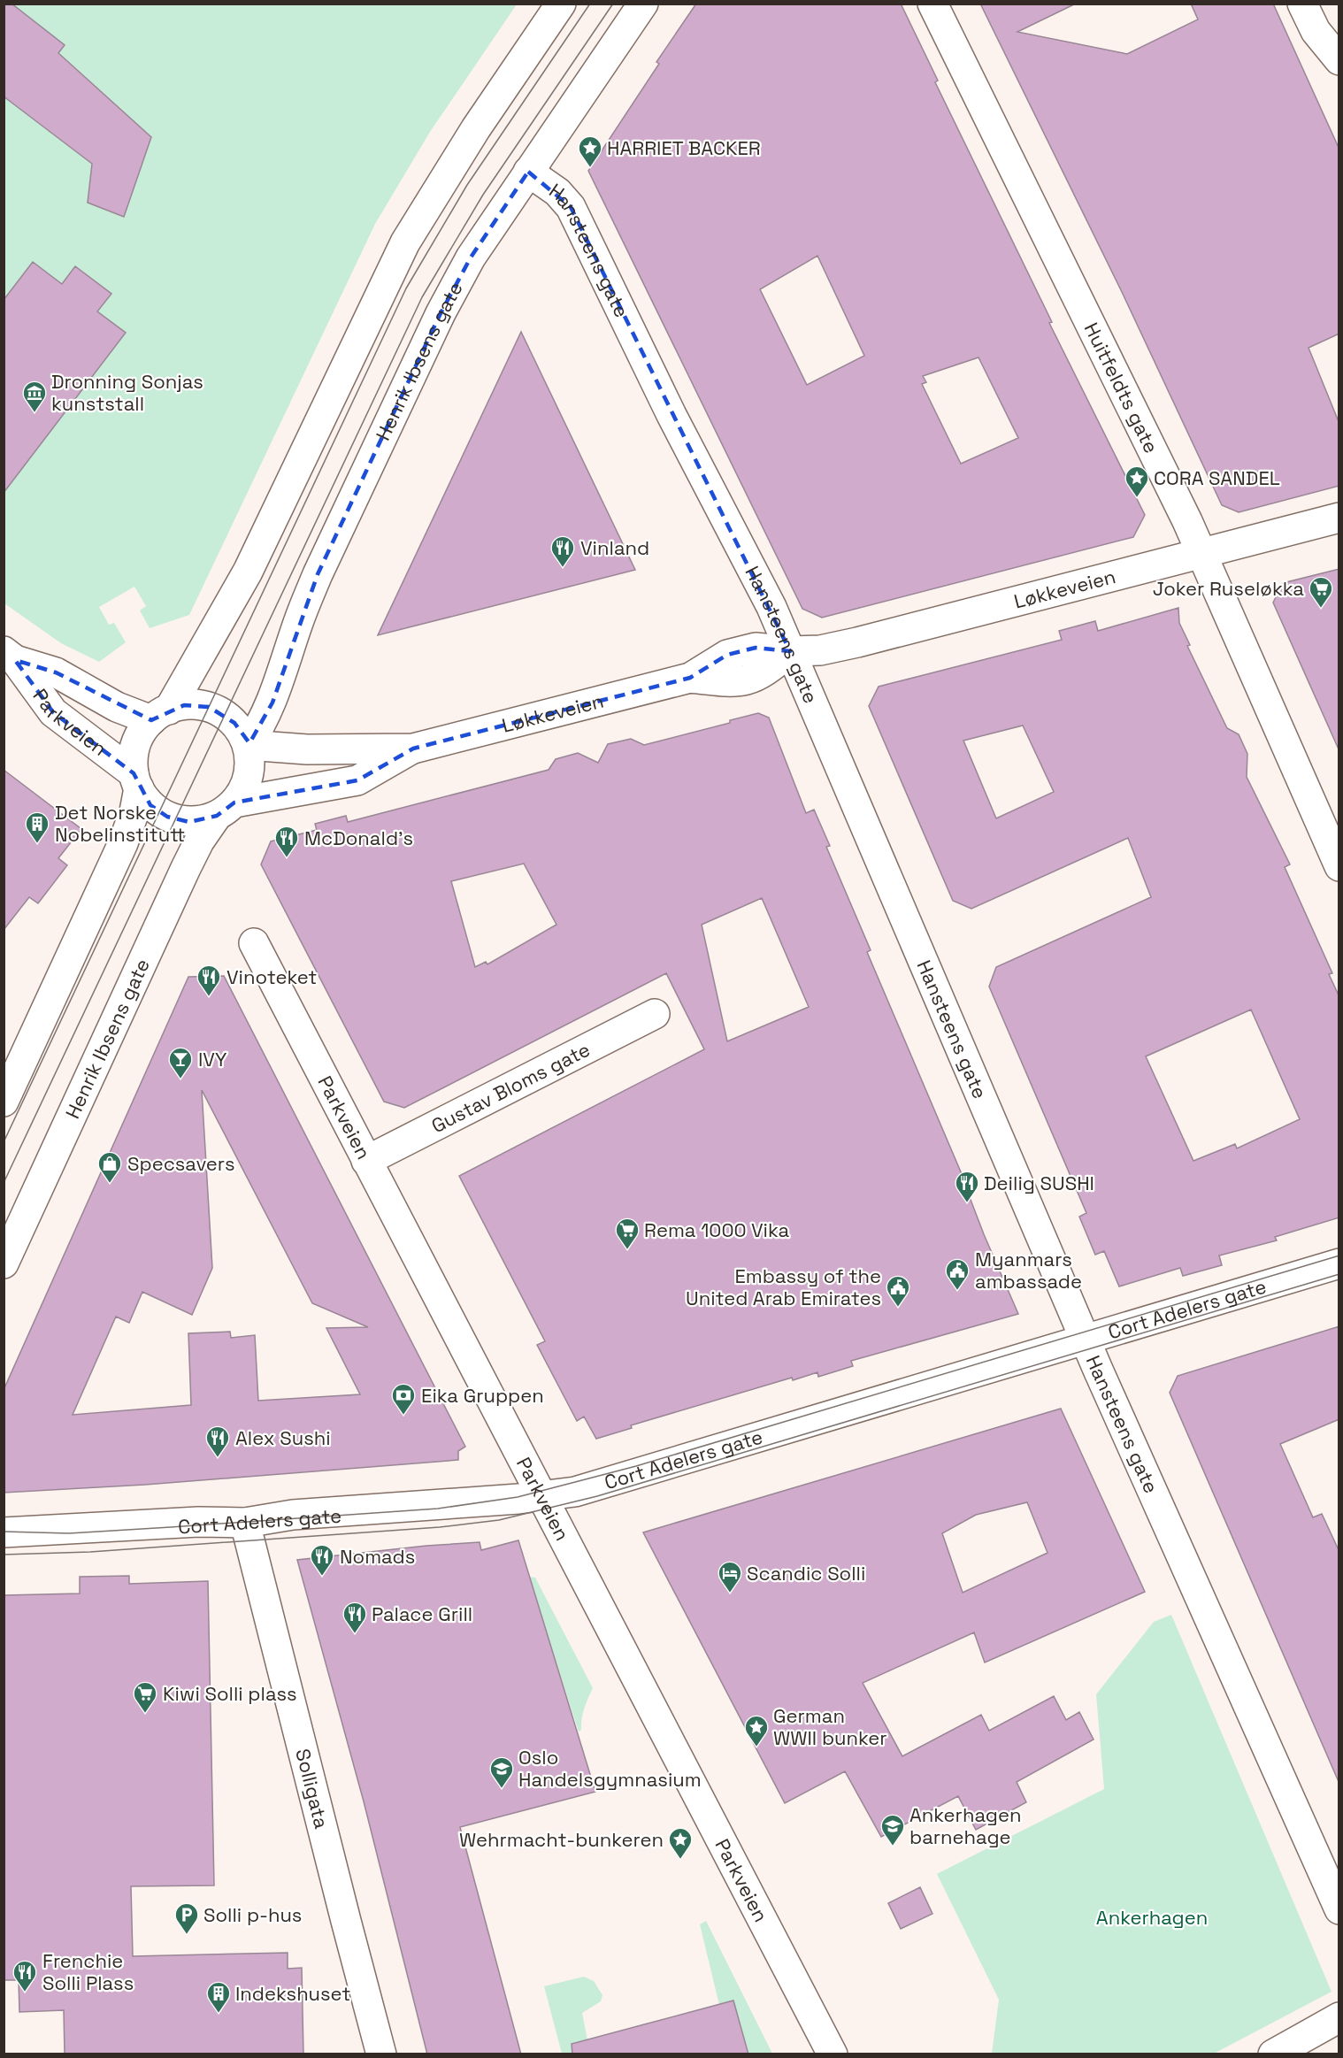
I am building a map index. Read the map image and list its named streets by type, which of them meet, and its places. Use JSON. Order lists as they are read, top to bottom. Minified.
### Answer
{"streets":{"street":["Hansteens gate","Henrik Ibsens gate","Huitfeldts gate","Løkkeveien","Parkveien","Gustav Bloms gate","Cort Adelers gate","Solligata"]},"crossings":[["Hansteens gate","Henrik Ibsens gate"],["Hansteens gate","Løkkeveien"],["Hansteens gate","Cort Adelers gate"],["Henrik Ibsens gate","Løkkeveien"],["Henrik Ibsens gate","Parkveien"],["Huitfeldts gate","Løkkeveien"],["Løkkeveien","Parkveien"],["Parkveien","Gustav Bloms gate"],["Parkveien","Cort Adelers gate"],["Cort Adelers gate","Solligata"]],"parks":["Ankerhagen"],"places":{"place":["HARRIET BACKER","CORA SANDEL","German WWII bunker","Wehrmacht-bunkeren"],"museum":["Dronning Sonjas kunststall"],"restaurant":["Vinland","McDonald's","Vinoteket","Deilig SUSHI","Alex Sushi","Nomads","Palace Grill","Frenchie Solli Plass"],"supermarket":["Joker Ruseløkka","Rema 1000 Vika","Kiwi Solli plass"],"building":["Det Norske Nobelinstitutt","Indekshuset"],"bar":["IVY"],"shop":["Specsavers"],"public building":["Myanmars ambassade","Embassy of the United Arab Emirates"],"bank":["Eika Gruppen"],"hotel":["Scandic Solli"],"school or university":["Oslo Handelsgymnasium","Ankerhagen barnehage"],"parking":["Solli p-hus"]}}
